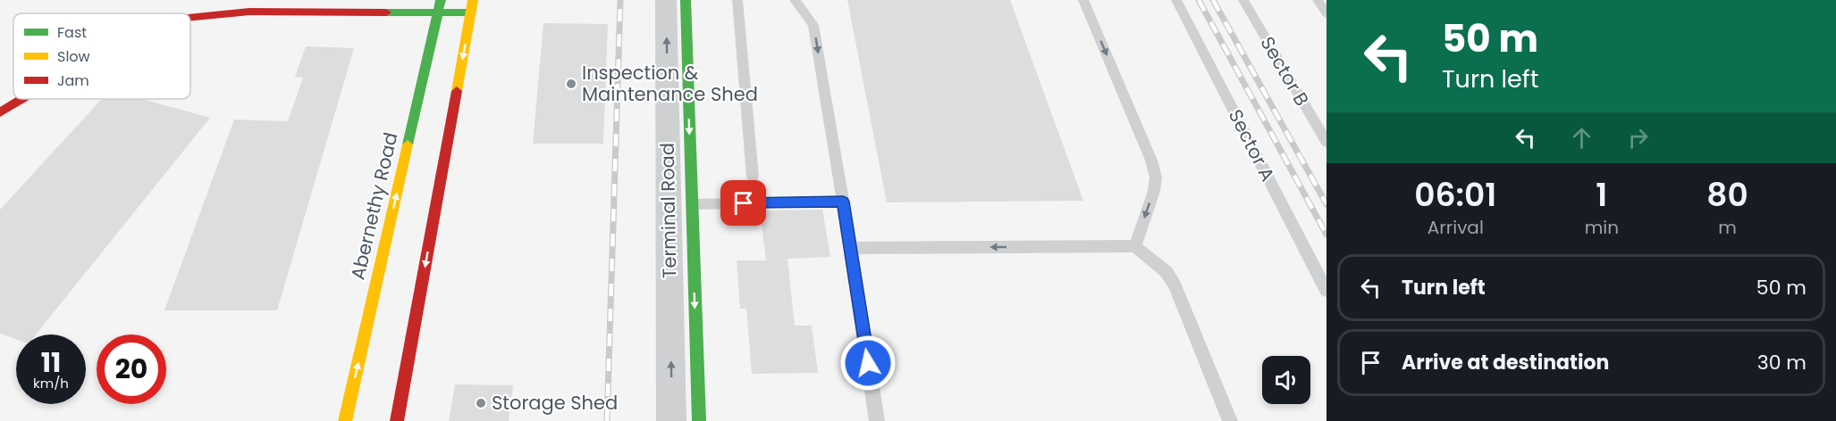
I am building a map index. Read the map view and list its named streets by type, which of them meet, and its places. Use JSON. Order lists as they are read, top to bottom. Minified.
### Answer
{"streets":{"street":["Abernethy Road","Terminal Road"],"lane":["Sector B","Sector A"]},"places":["Inspection & Maintenance Shed","Storage Shed"],"legend":["Fast","Slow","Jam"],"page":{"turn":["50 m","Turn left"],"eta":["06:01","Arrival","1","min","80","m"],"list":[{"name":"Turn left","value":"50 m"},{"name":"Arrive at destination","value":"30 m"}],"speed":"11 km/h","limit":"20"}}
